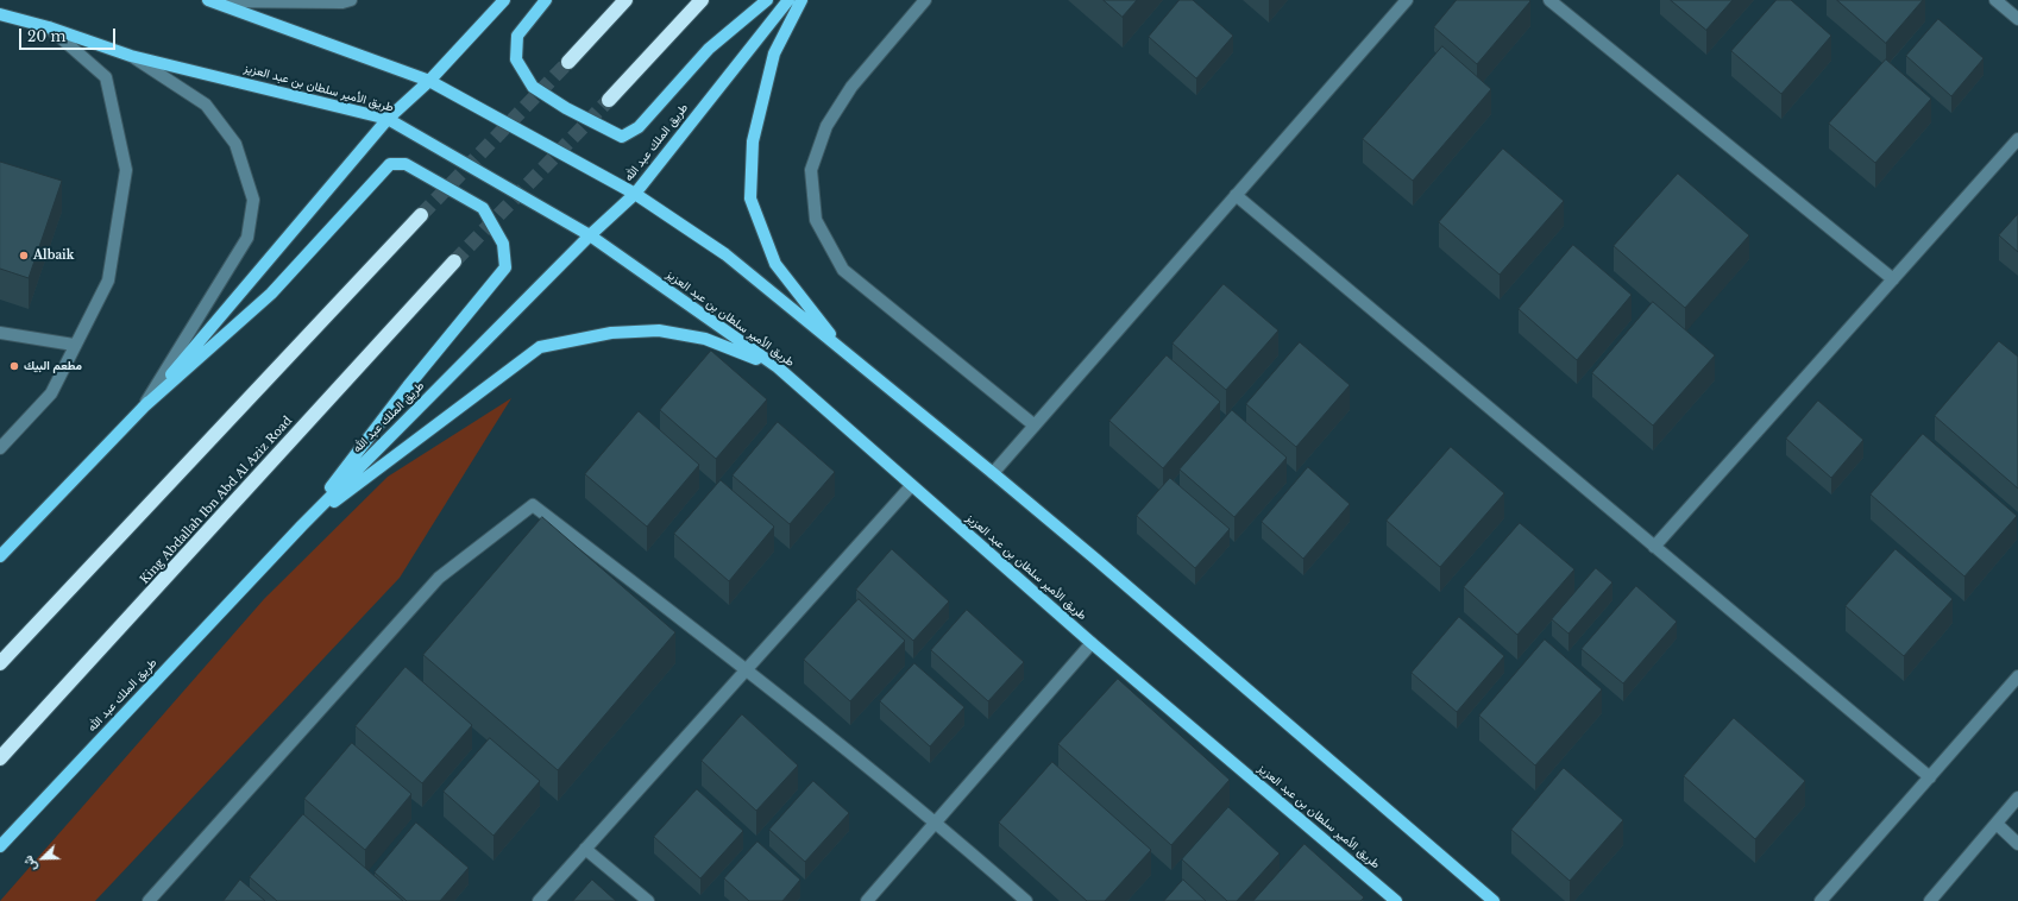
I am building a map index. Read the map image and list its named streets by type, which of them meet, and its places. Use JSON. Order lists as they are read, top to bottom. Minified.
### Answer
{"streets":{"highway":["King Abdallah Ibn Abd Al Aziz Road"],"main road":["طريق الأمير سلطان بن عبد العزيز","طريق الملك عبد الله"]},"crossings":[["طريق الأمير سلطان بن عبد العزيز","طريق الملك عبد الله"]],"places":["Albaik","مطعم البيك"],"scale_bar":"20 m","north":"bottom left"}
